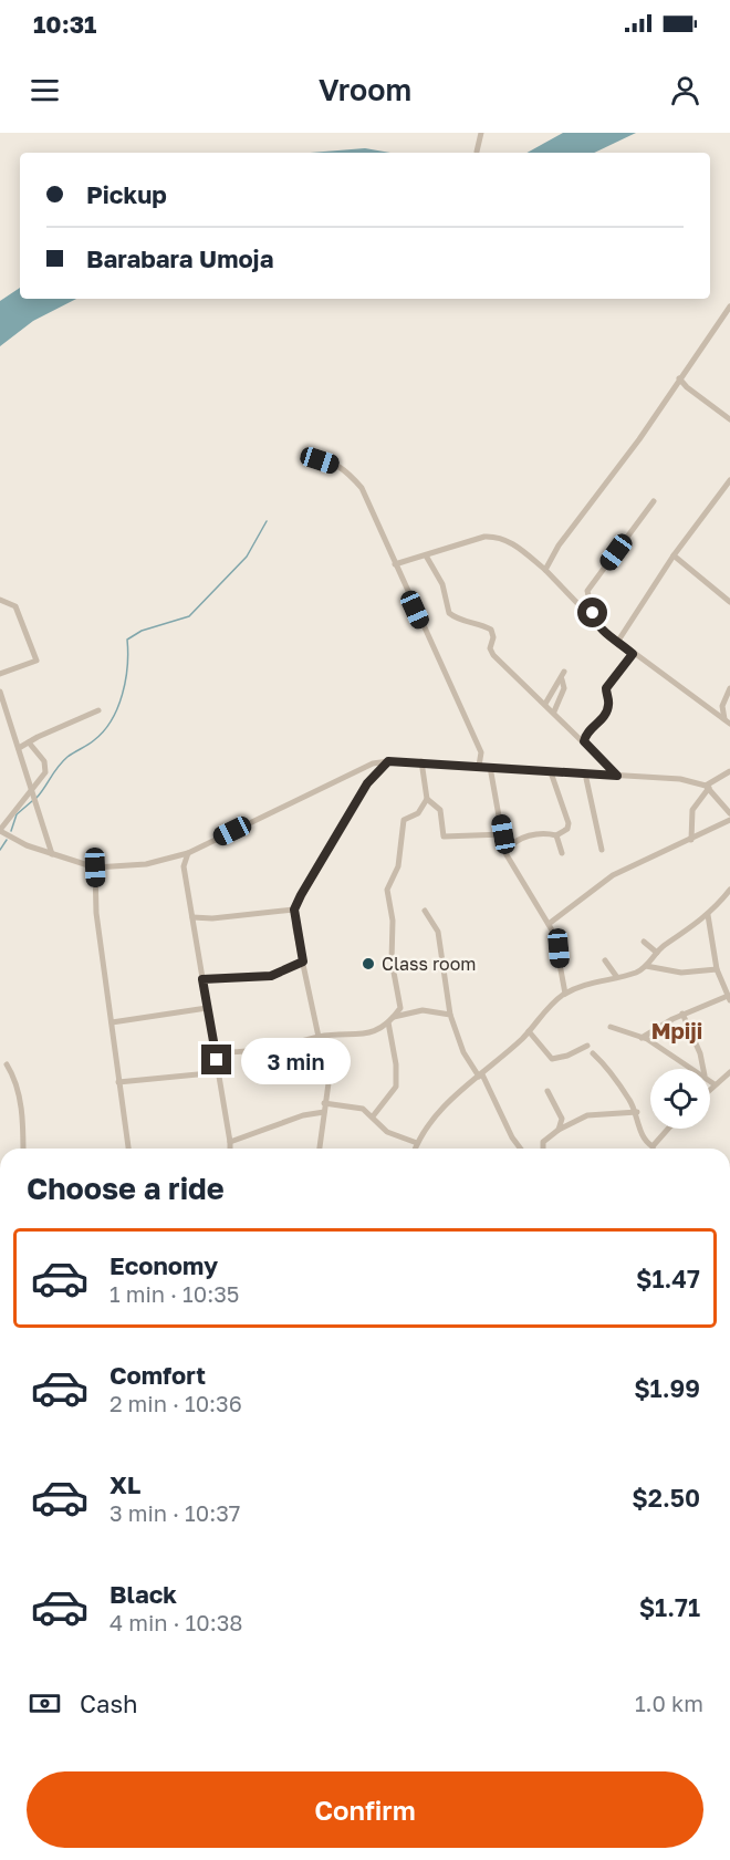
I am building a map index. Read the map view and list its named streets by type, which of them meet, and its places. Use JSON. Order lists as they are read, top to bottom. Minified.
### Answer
{"districts":["Mpiji"],"places":["Class room"],"page":{"status":"10:31","header":"Vroom","banner":["Pickup","Barabara Umoja"],"bubble":"3 min","heading":"Choose a ride","list":[{"name":"Economy","note":"1 min · 10:35","value":"$1.47"},{"name":"Comfort","note":"2 min · 10:36","value":"$1.99"},{"name":"XL","note":"3 min · 10:37","value":"$2.50"},{"name":"Black","note":"4 min · 10:38","value":"$1.71"}],"pay":["Cash","1.0 km"],"buttons":"Confirm"}}
